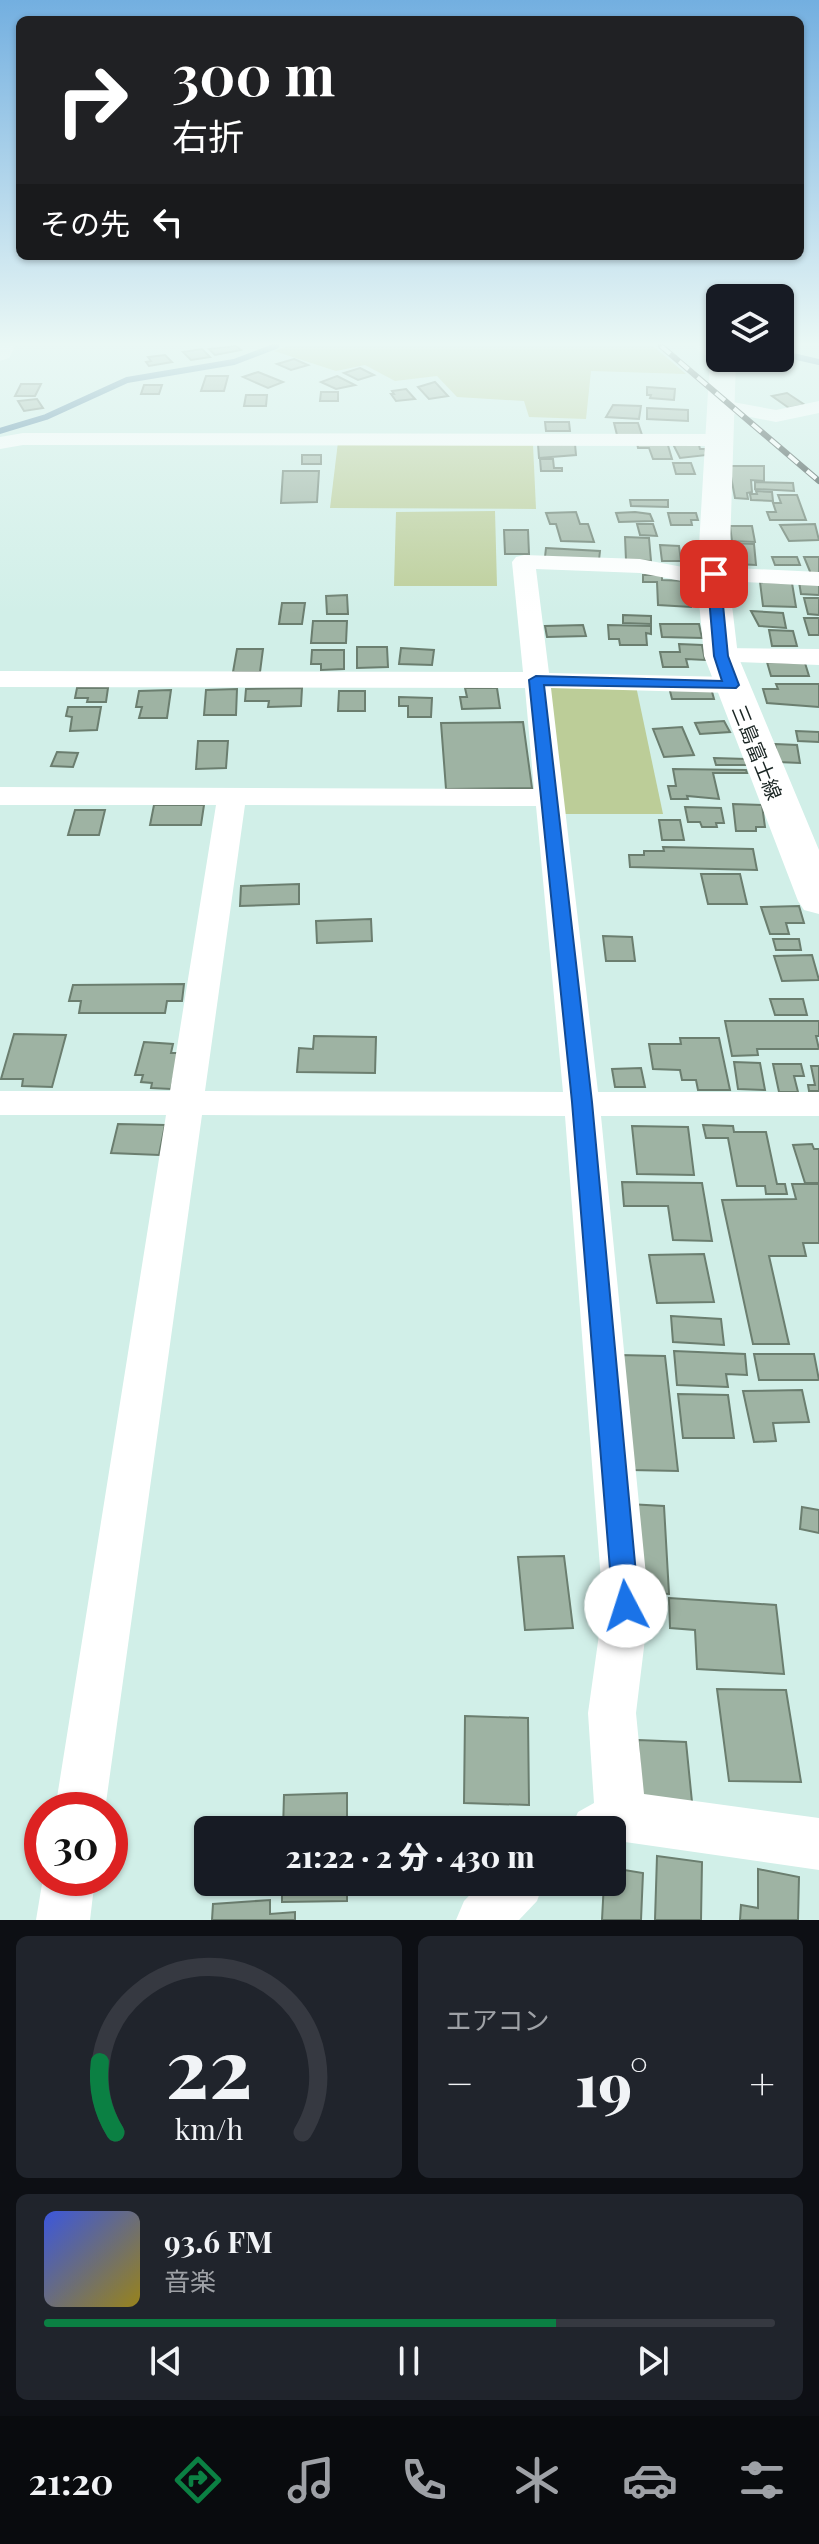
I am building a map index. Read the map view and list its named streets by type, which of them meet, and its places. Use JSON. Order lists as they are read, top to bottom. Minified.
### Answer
{"streets":{"main road":["三島富士線"]},"page":{"turn":["300 m","右折"],"then":"その先","limit":"30","trip":"21:22 · 2 分 · 430 m","tile":"エアコン","heat":["−","19°","+"],"song":["93.6 FM","音楽"],"tabs":"21:20","gauge":["22","km/h"]}}
